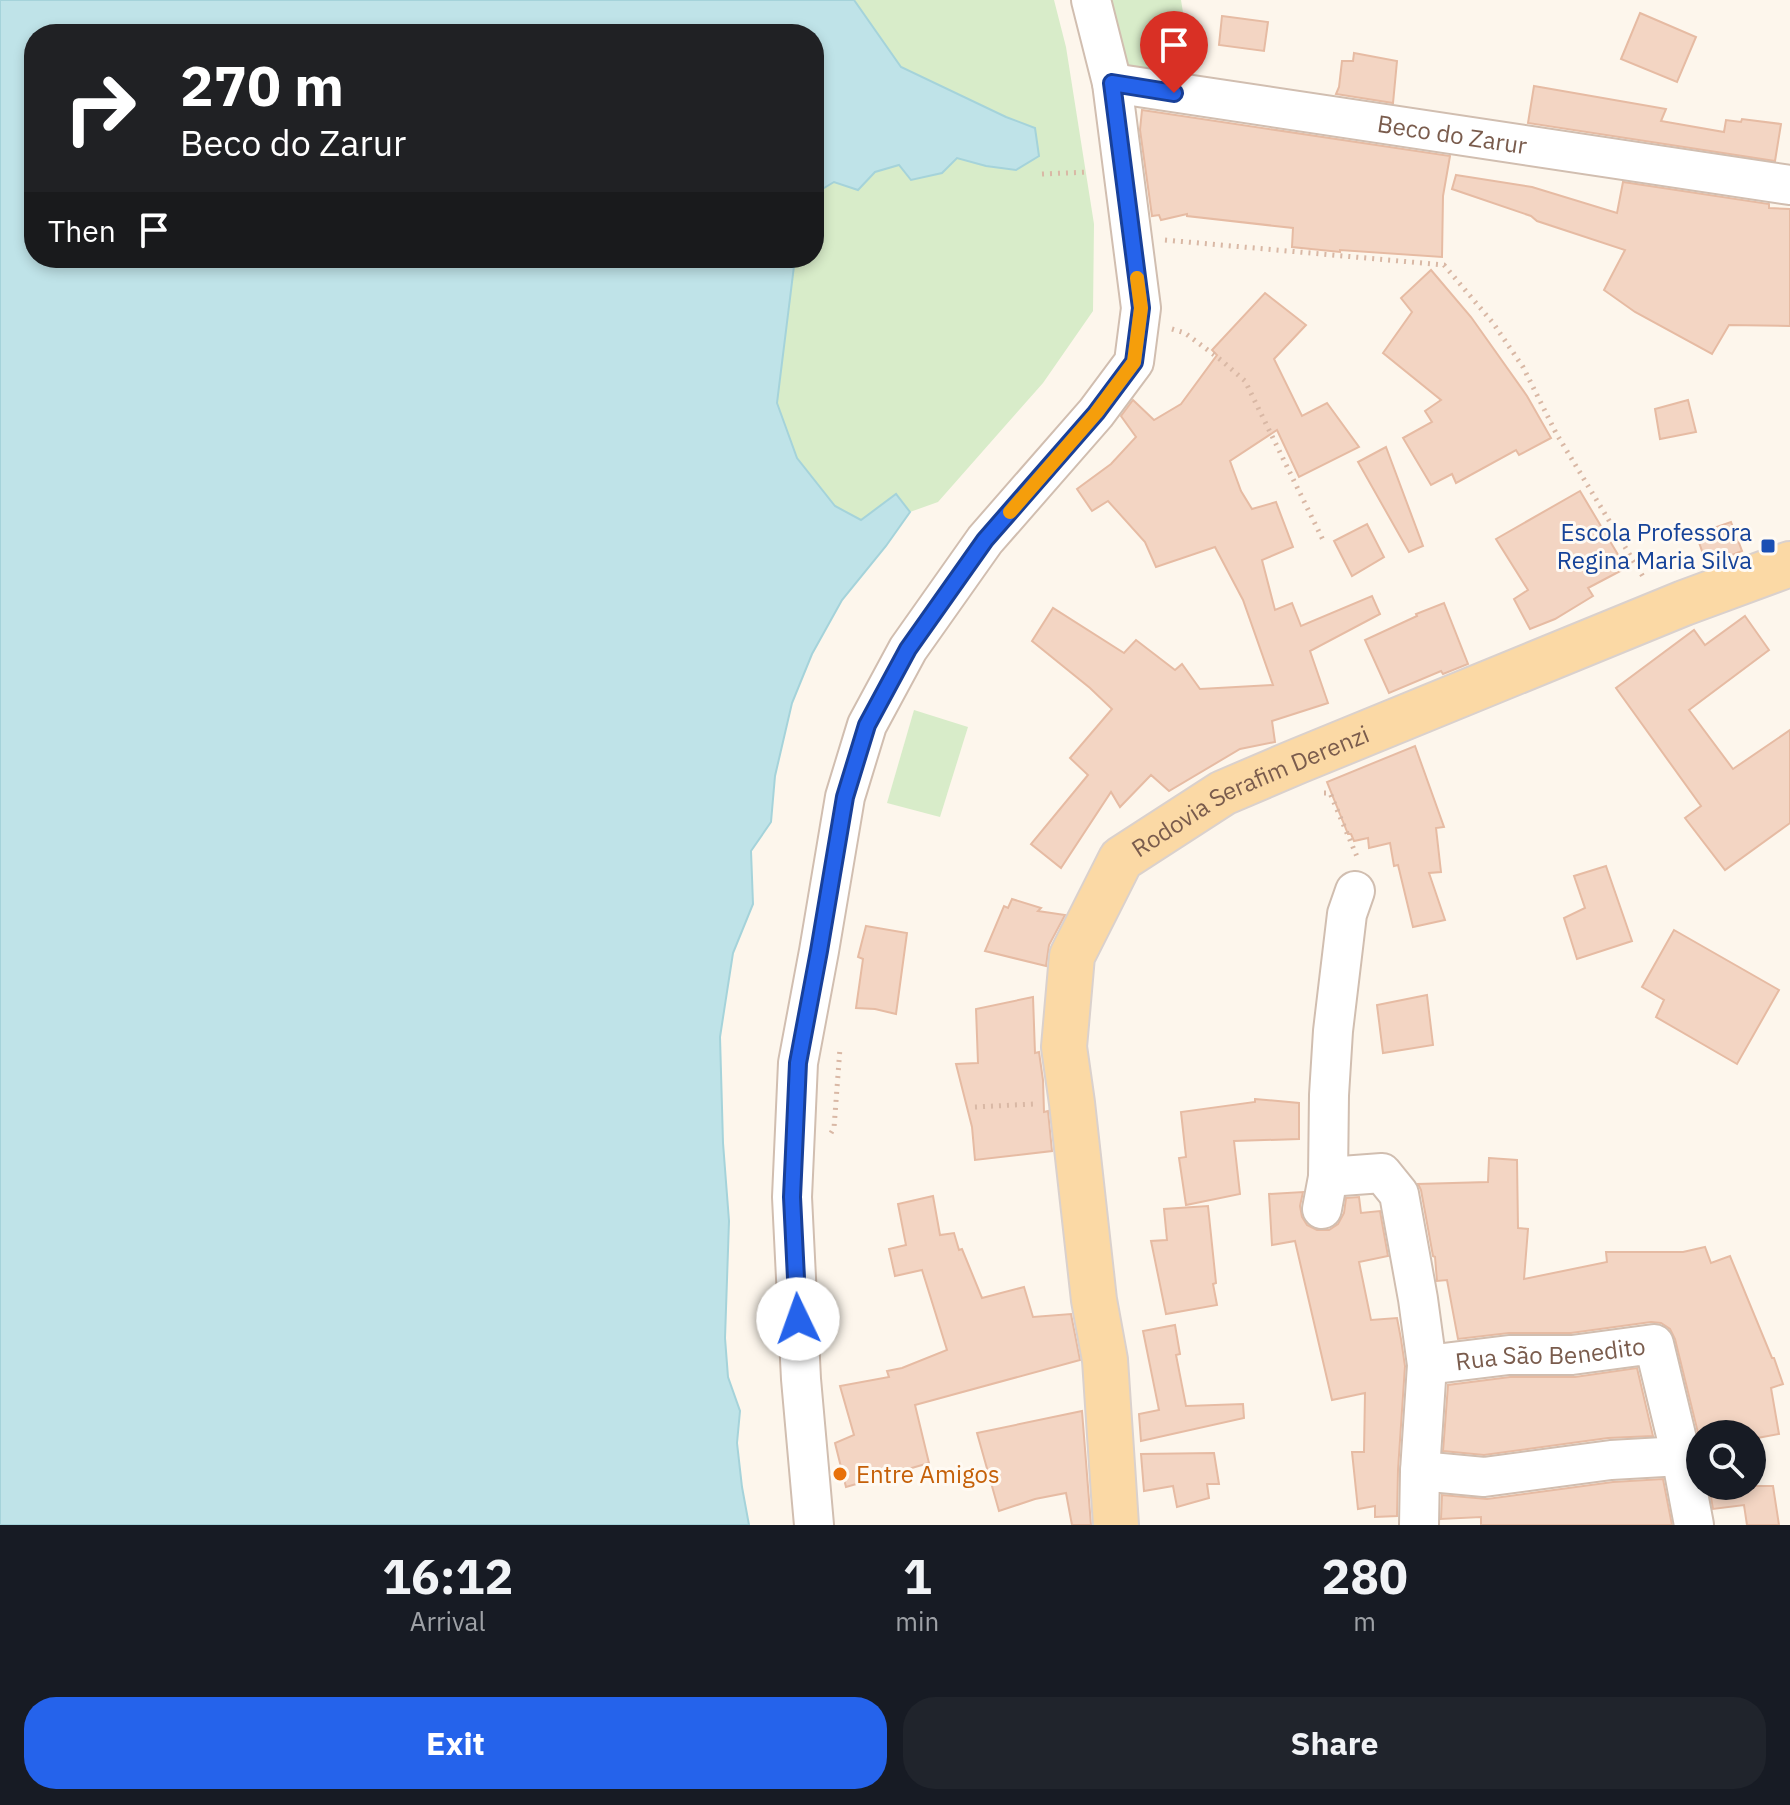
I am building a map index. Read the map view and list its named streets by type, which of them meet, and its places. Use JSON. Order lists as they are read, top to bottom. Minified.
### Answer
{"streets":{"main road":["Rodovia Serafim Derenzi"],"street":["Beco do Zarur","Rua São Benedito"]},"places":{"transit":["Escola Professora Regina Maria Silva"],"other":["Entre Amigos"]},"page":{"turn":["270 m","Beco do Zarur"],"then":"Then","eta":["16:12","Arrival","1","min","280","m"],"buttons":["Exit","Share"]}}
